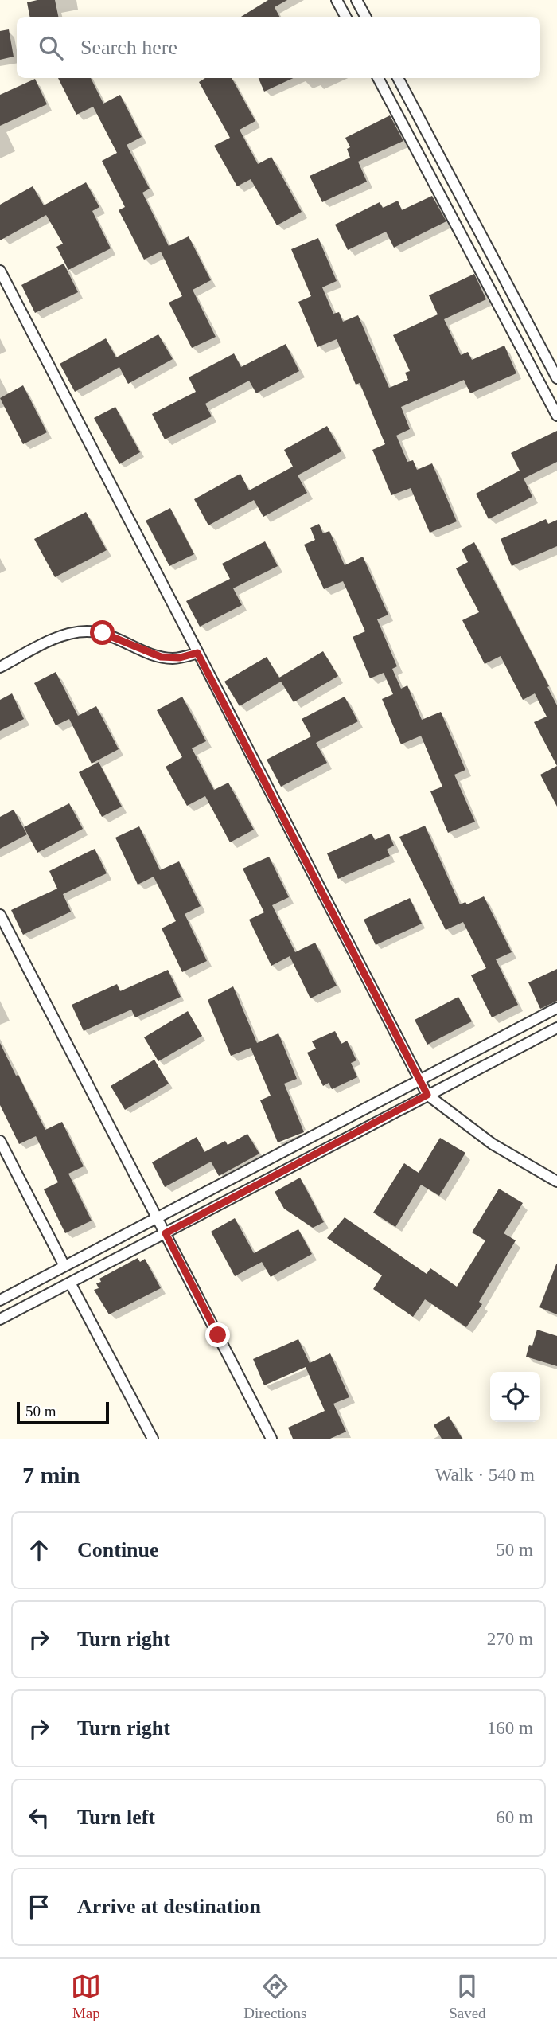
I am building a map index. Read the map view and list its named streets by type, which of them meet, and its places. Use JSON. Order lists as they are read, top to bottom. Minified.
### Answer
{"scale_bar":"50 m","page":{"search":"Search here","scale":"50 m","heading":["7 min","Walk · 540 m"],"list":[["Continue","50 m"],["Turn right","270 m"],["Turn right","160 m"],["Turn left","60 m"],"Arrive at destination"],"nav":["Map","Directions","Saved"]}}
